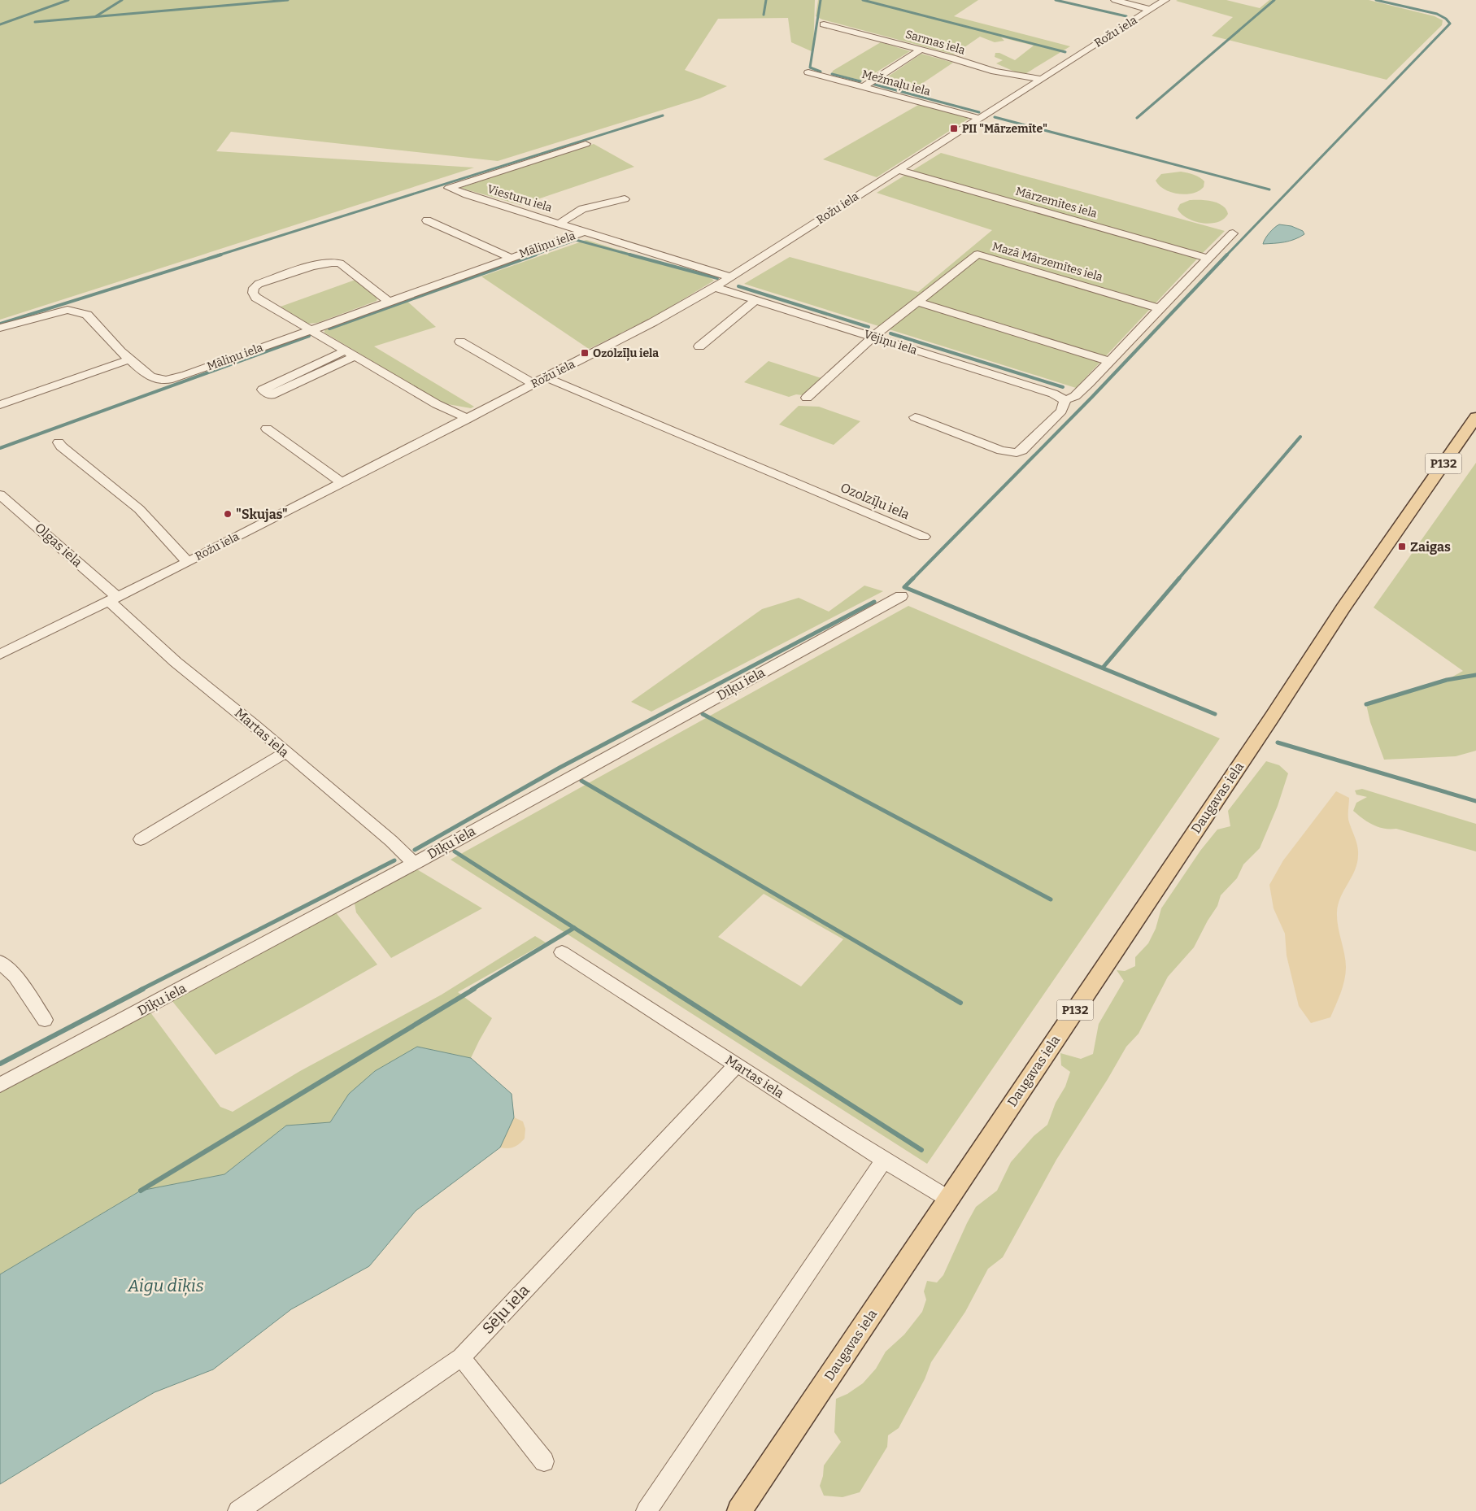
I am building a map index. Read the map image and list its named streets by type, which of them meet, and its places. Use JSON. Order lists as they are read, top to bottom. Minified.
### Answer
{"streets":{"main road":["P132","Daugavas iela"],"street":["Rožu iela","Sarmas iela","Mežmaļu iela","Viesturu iela","Mārzemītes iela","Māliņu iela","Mazā Mārzemītes iela","Vējiņu iela","Ozolzīļu iela","Olgas iela","Dīķu iela","Martas iela","Sēļu iela"]},"crossings":[["Rožu iela","Sarmas iela"],["Rožu iela","Mežmaļu iela"],["Rožu iela","Mārzemītes iela"],["Rožu iela","Māliņu iela"],["Rožu iela","Vējiņu iela"],["Rožu iela","Ozolzīļu iela"],["Rožu iela","Olgas iela"],["Rožu iela","Martas iela"],["Viesturu iela","Māliņu iela"],["Olgas iela","Martas iela"],["Dīķu iela","Martas iela"],["Martas iela","Daugavas iela"],["Martas iela","Sēļu iela"]],"water":["Aigu dīķis"],"places":{"transit":["PII \"Mārzemīte\"","Ozolzīļu iela","Zaigas"],"other":["\"Skujas\""]}}
